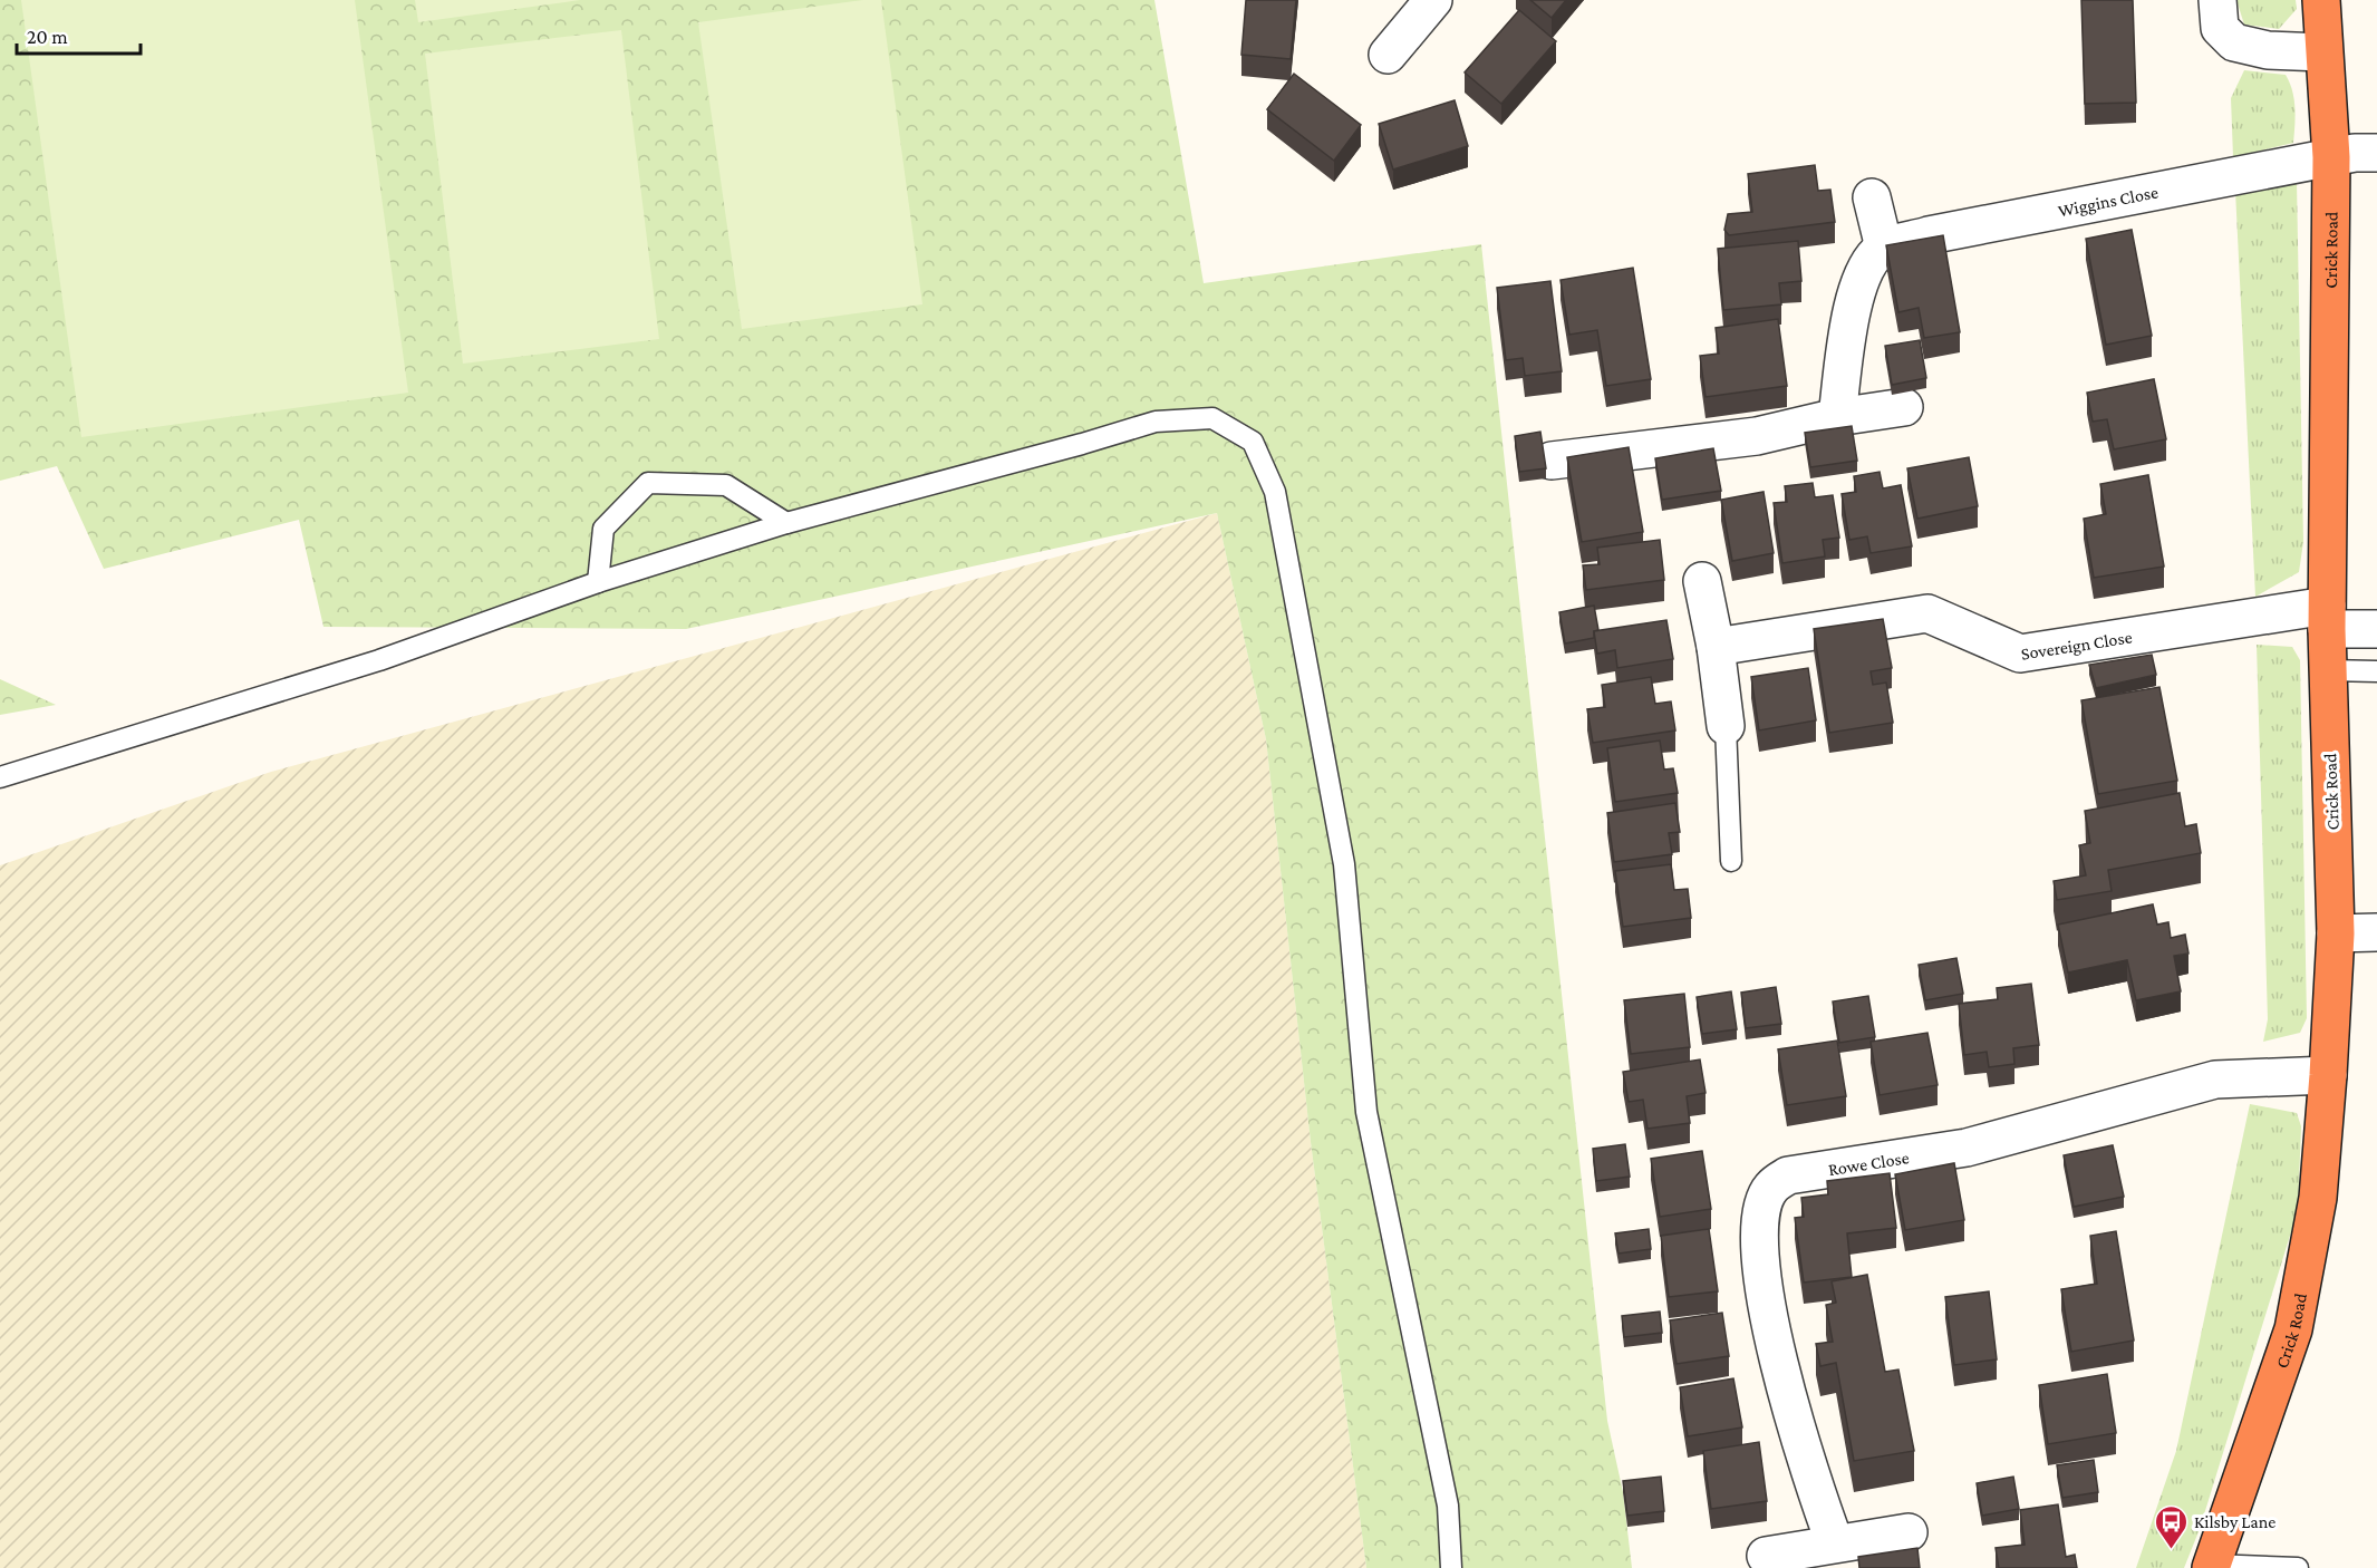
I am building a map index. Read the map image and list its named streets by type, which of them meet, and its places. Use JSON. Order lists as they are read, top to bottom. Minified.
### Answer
{"streets":{"highway":["Crick Road"],"street":["Wiggins Close","Sovereign Close","Rowe Close"]},"crossings":[["Wiggins Close","Crick Road"],["Crick Road","Sovereign Close"],["Crick Road","Rowe Close"]],"places":{"bus stop":["Kilsby Lane"]},"scale_bar":"20 m"}
